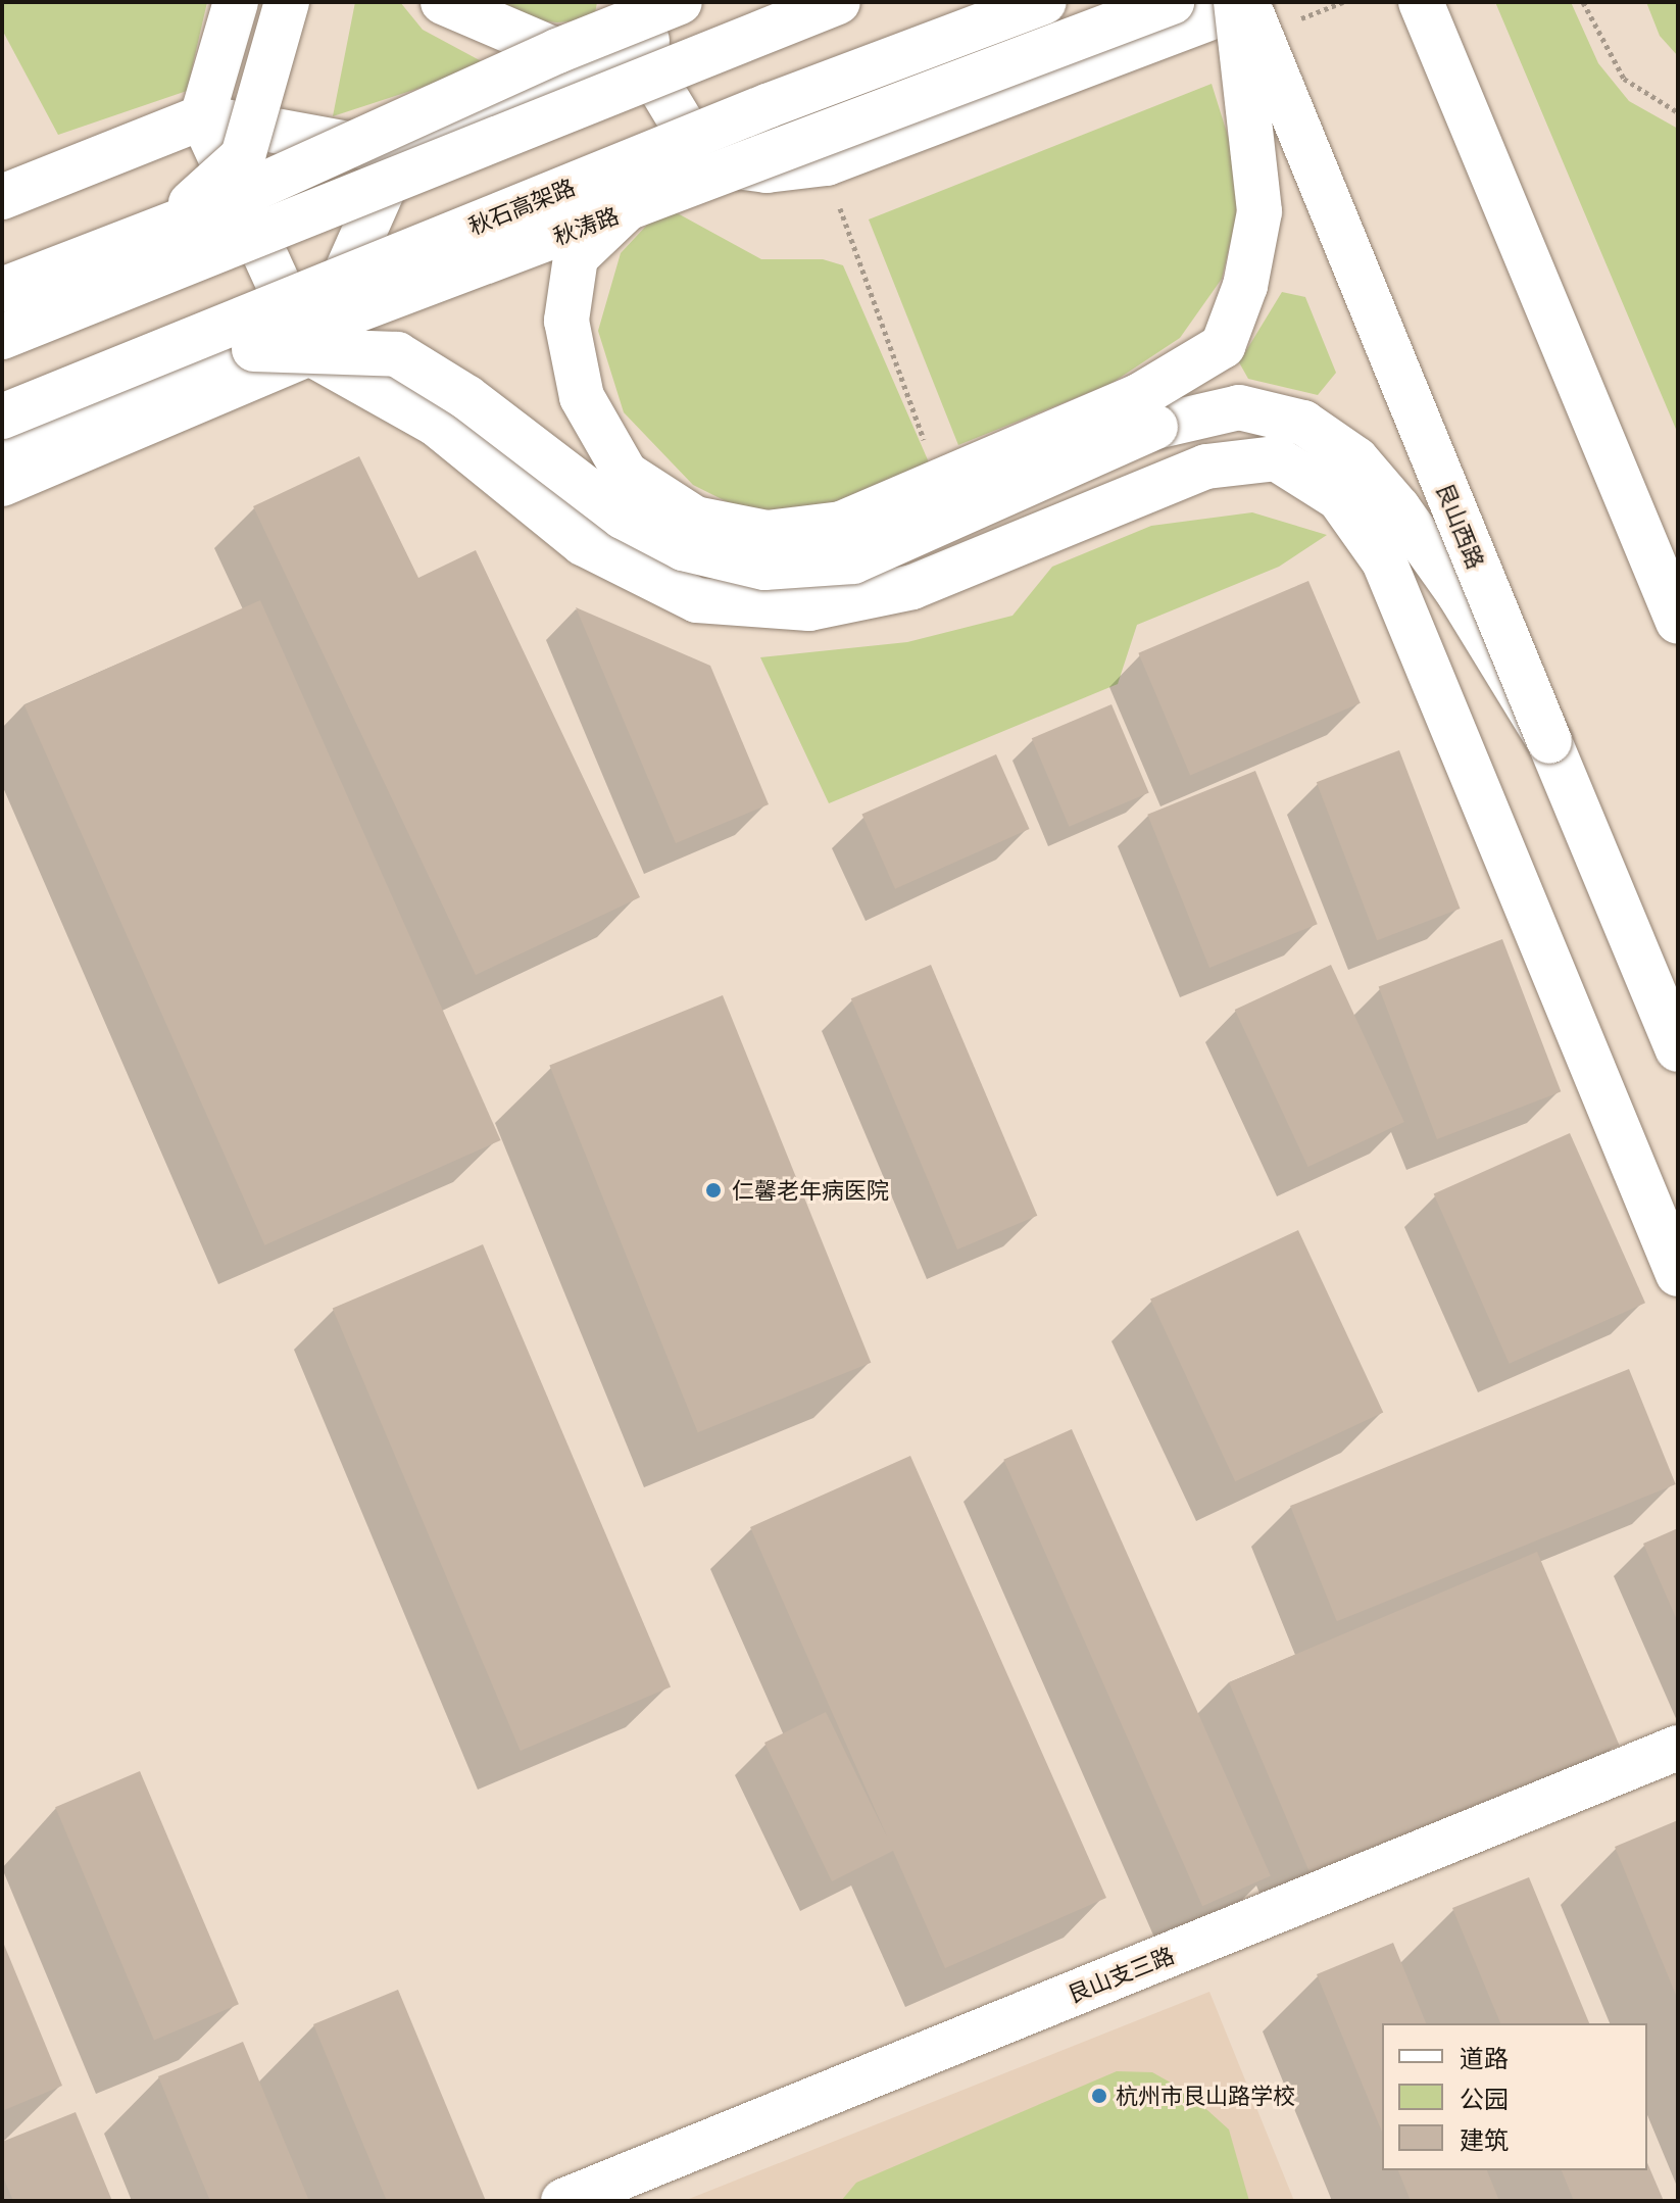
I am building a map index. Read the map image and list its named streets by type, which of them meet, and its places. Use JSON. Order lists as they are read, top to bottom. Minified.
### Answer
{"streets":{"main road":["秋石高架路","秋涛路","艮山西路","艮山支三路"]},"places":["仁馨老年病医院","杭州市艮山路学校"],"legend":["道路","公园","建筑"]}
